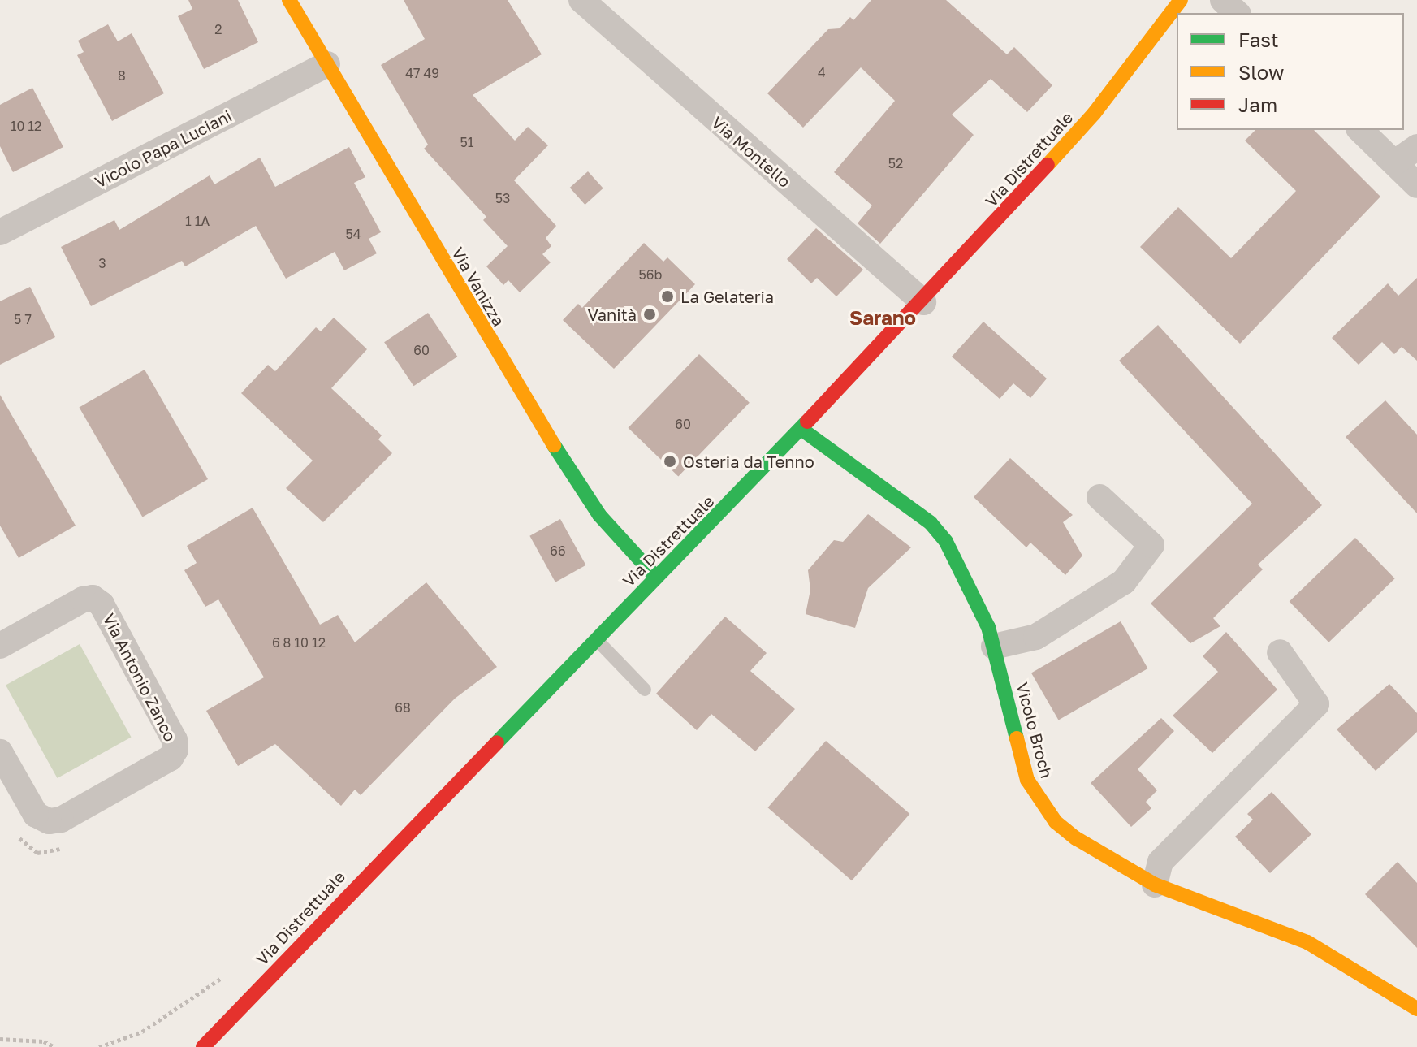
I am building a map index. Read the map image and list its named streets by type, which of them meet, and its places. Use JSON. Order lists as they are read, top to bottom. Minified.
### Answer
{"streets":{"street":["Vicolo Papa Luciani","Via Montello","Via Distrettuale","Via Vanizza","Via Antonio Zanco","Vicolo Broch"]},"crossings":[["Vicolo Papa Luciani","Via Vanizza"],["Via Montello","Via Distrettuale"],["Via Distrettuale","Via Vanizza"],["Via Distrettuale","Vicolo Broch"]],"districts":["Sarano"],"places":["La Gelateria","Vanità","Osteria da Tenno"],"house_numbers":["2","4","47 49","8","10 12","51","52","53","1 1A","54","3","56b","5 7","60","60","66","6 8 10 12","68"],"legend":["Fast","Slow","Jam"]}
